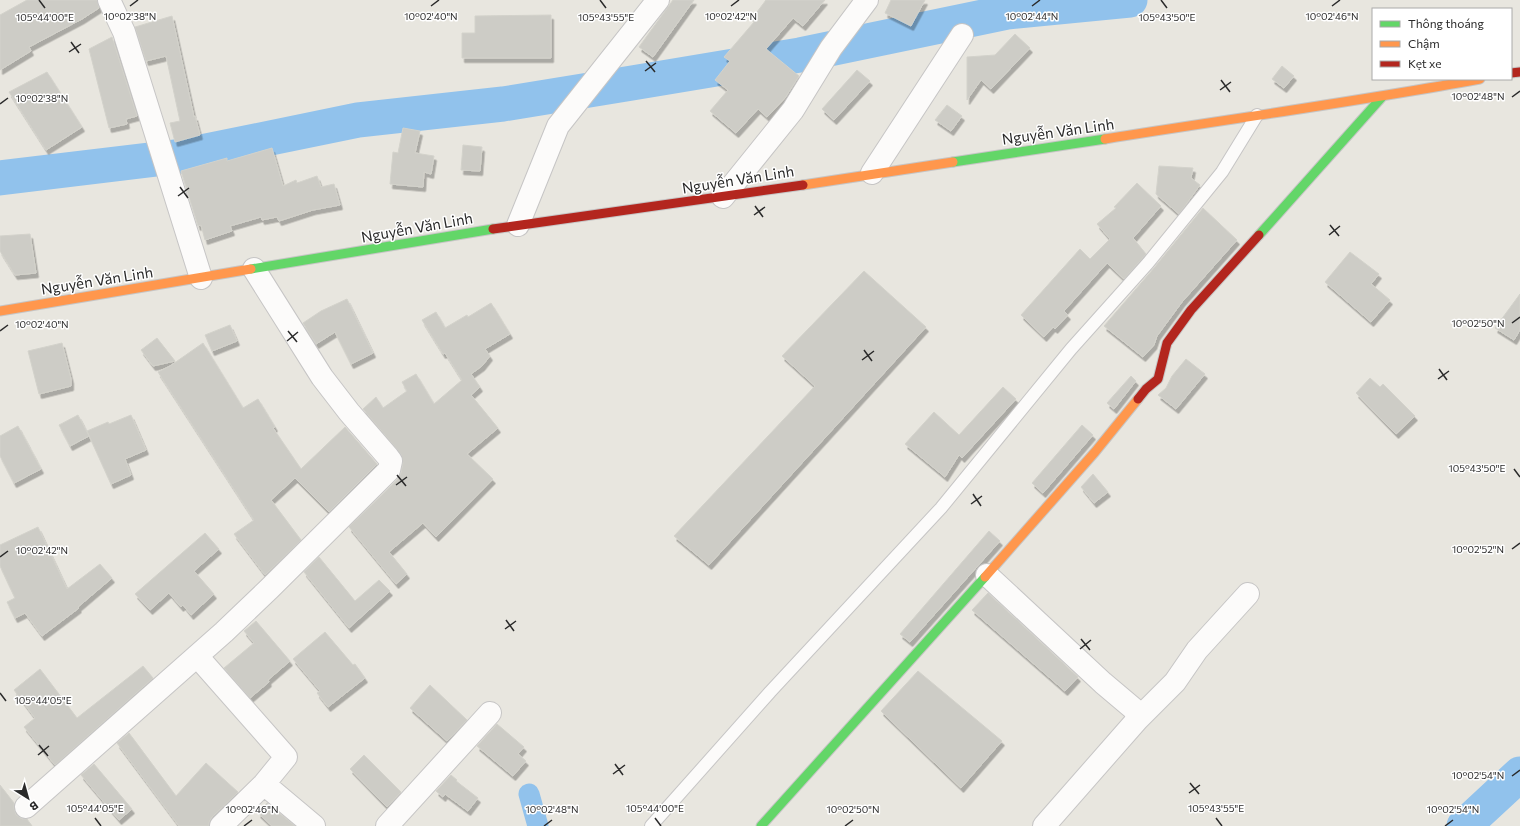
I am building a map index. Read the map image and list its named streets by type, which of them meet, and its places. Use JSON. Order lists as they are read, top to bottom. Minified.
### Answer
{"streets":{"main road":["Nguyễn Văn Linh"]},"legend":["Thông thoáng","Chậm","Kẹt xe"],"north":"bottom right","coordinates":["10°02'38\"N","10°02'42\"N","10°02'46\"N","10°02'40\"N","10°02'44\"N","105°44'00\"E","105°43'55\"E","105°43'50\"E","10°02'48\"N","10°02'50\"N","10°02'52\"N","105°44'05\"E","10°02'54\"N"]}
